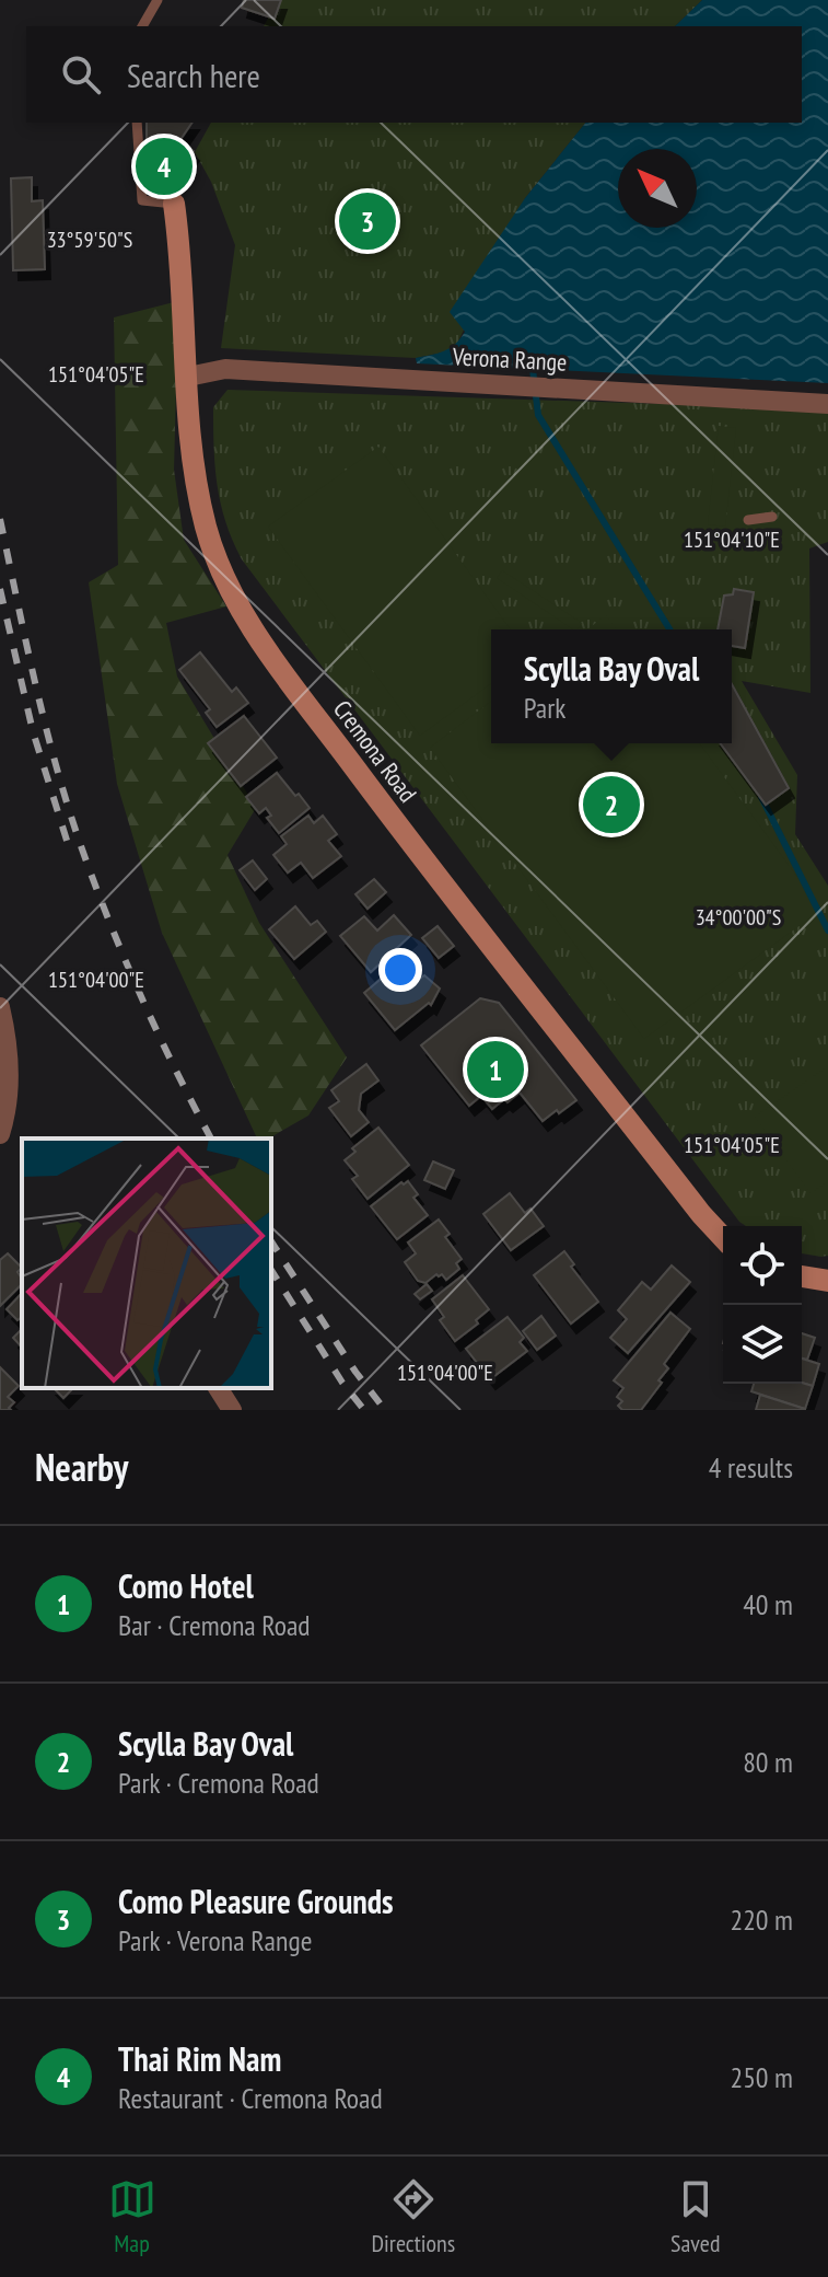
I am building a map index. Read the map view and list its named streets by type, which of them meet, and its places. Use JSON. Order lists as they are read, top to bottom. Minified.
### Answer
{"streets":{"street":["Verona Range","Cremona Road"]},"crossings":[["Verona Range","Cremona Road"]],"north":"top left","page":{"search":"Search here","pins":["4","3","2","1"],"popup":["Scylla Bay Oval","Park"],"heading":["Nearby","4 results"],"list":[{"mark":"1","name":"Como Hotel","note":"Bar · Cremona Road","value":"40 m"},{"mark":"2","name":"Scylla Bay Oval","note":"Park · Cremona Road","value":"80 m"},{"mark":"3","name":"Como Pleasure Grounds","note":"Park · Verona Range","value":"220 m"},{"mark":"4","name":"Thai Rim Nam","note":"Restaurant · Cremona Road","value":"250 m"}],"nav":["Map","Directions","Saved"]},"coordinates":["33°59'50\"S","151°04'05\"E","151°04'10\"E","34°00'00\"S","151°04'00\"E"]}
